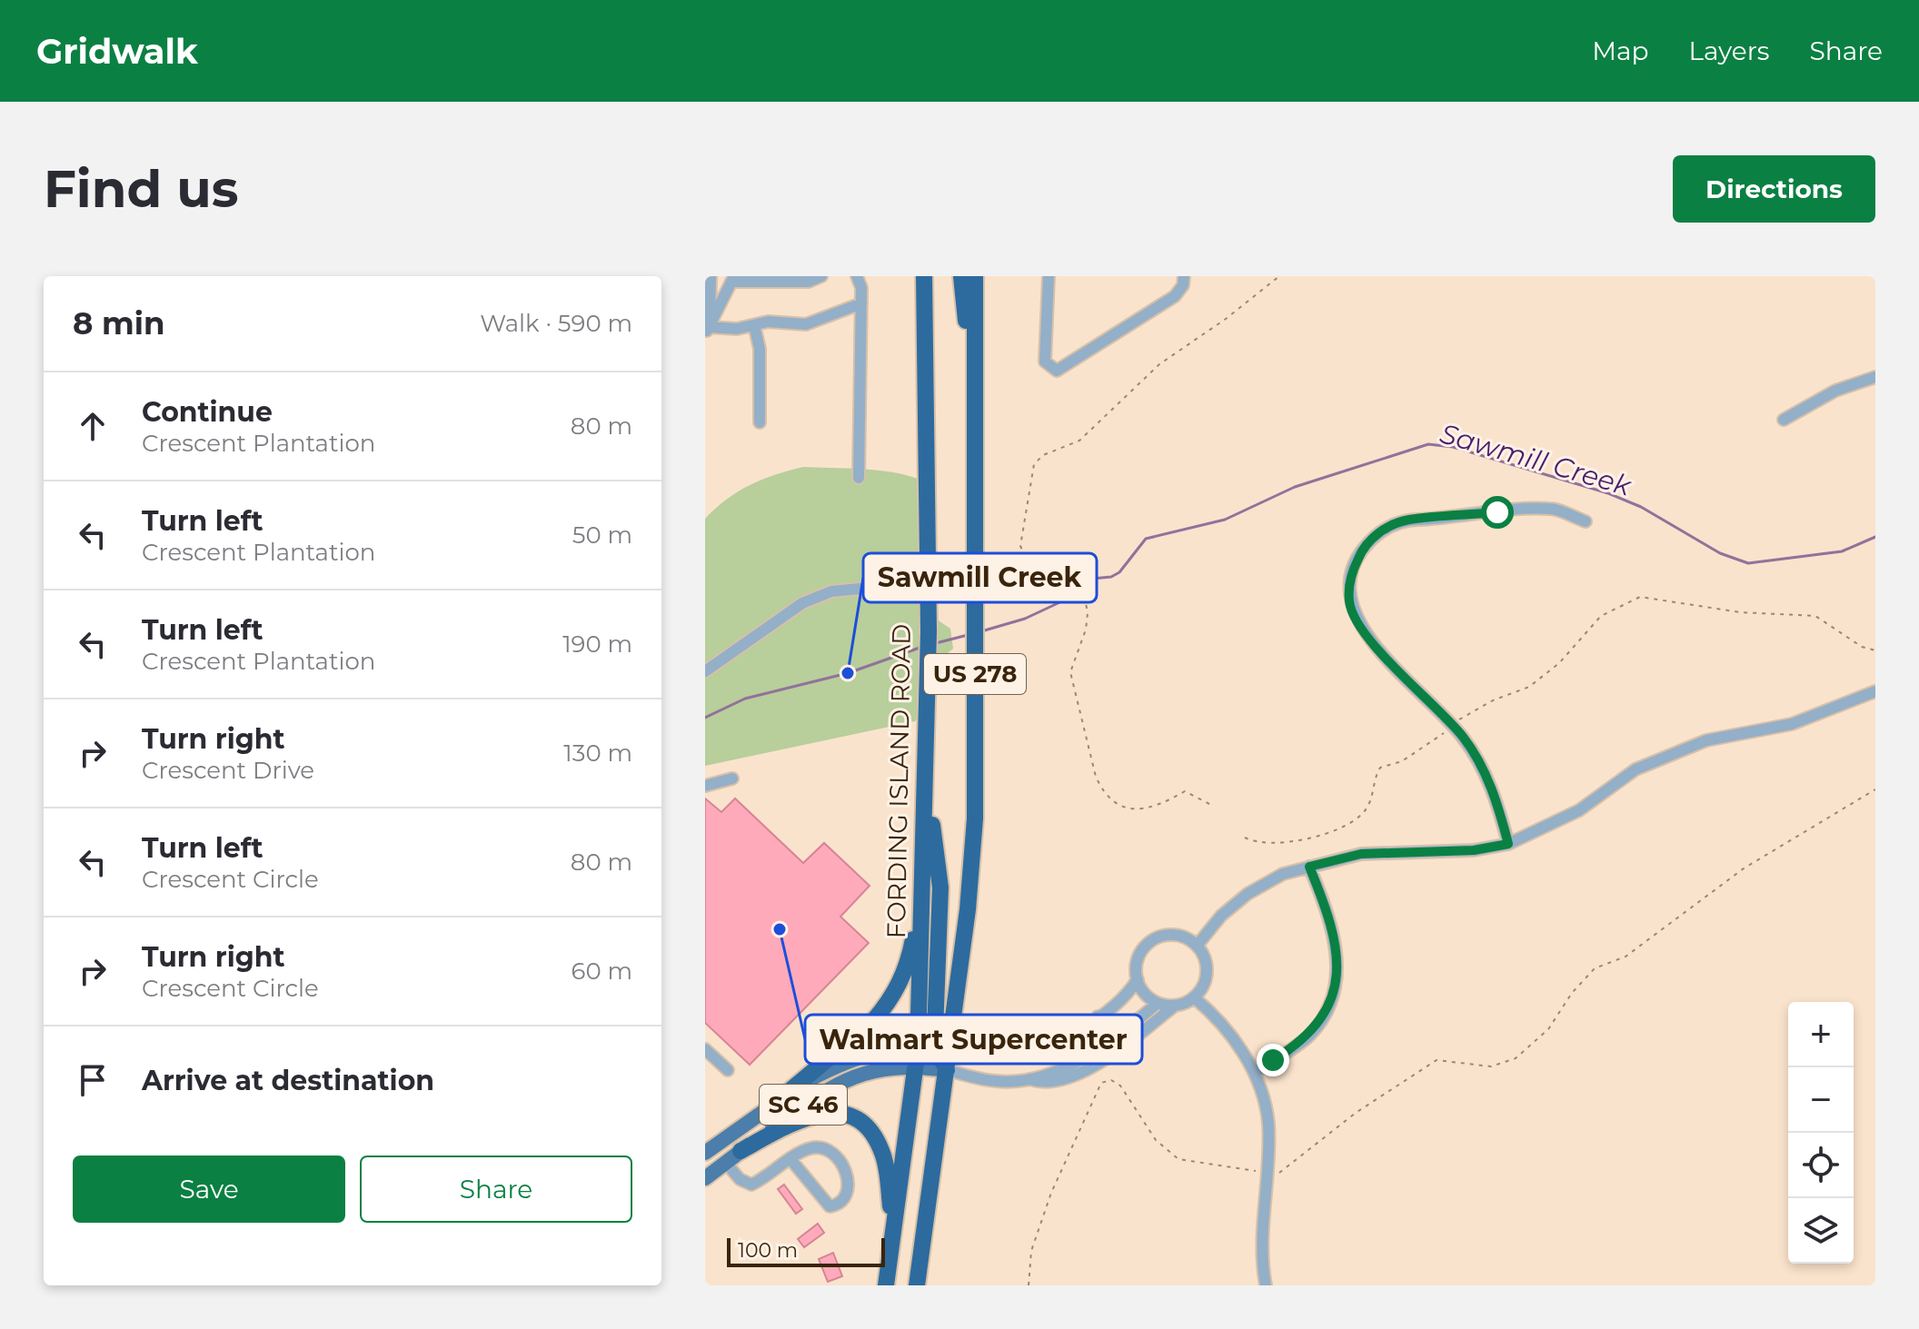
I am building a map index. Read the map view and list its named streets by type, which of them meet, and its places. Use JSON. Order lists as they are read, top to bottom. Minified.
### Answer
{"streets":{"highway":["US 278","FORDING ISLAND ROAD"],"main road":["SC 46"]},"crossings":[["US 278","SC 46"],["FORDING ISLAND ROAD","SC 46"]],"water":["Sawmill Creek"],"places":["Sawmill Creek","Walmart Supercenter"],"scale_bar":"100 m","page":{"header":"Gridwalk","nav":["Map","Layers","Share"],"buttons":["Directions",["Save","Share"]],"title":"Find us","heading":["8 min","Walk · 590 m"],"list":[["Continue","Crescent Plantation","80 m"],["Turn left","Crescent Plantation","50 m"],["Turn left","Crescent Plantation","190 m"],["Turn right","Crescent Drive","130 m"],["Turn left","Crescent Circle","80 m"],["Turn right","Crescent Circle","60 m"],"Arrive at destination"],"map_buttons":["+","−"],"scale":"100 m"}}
